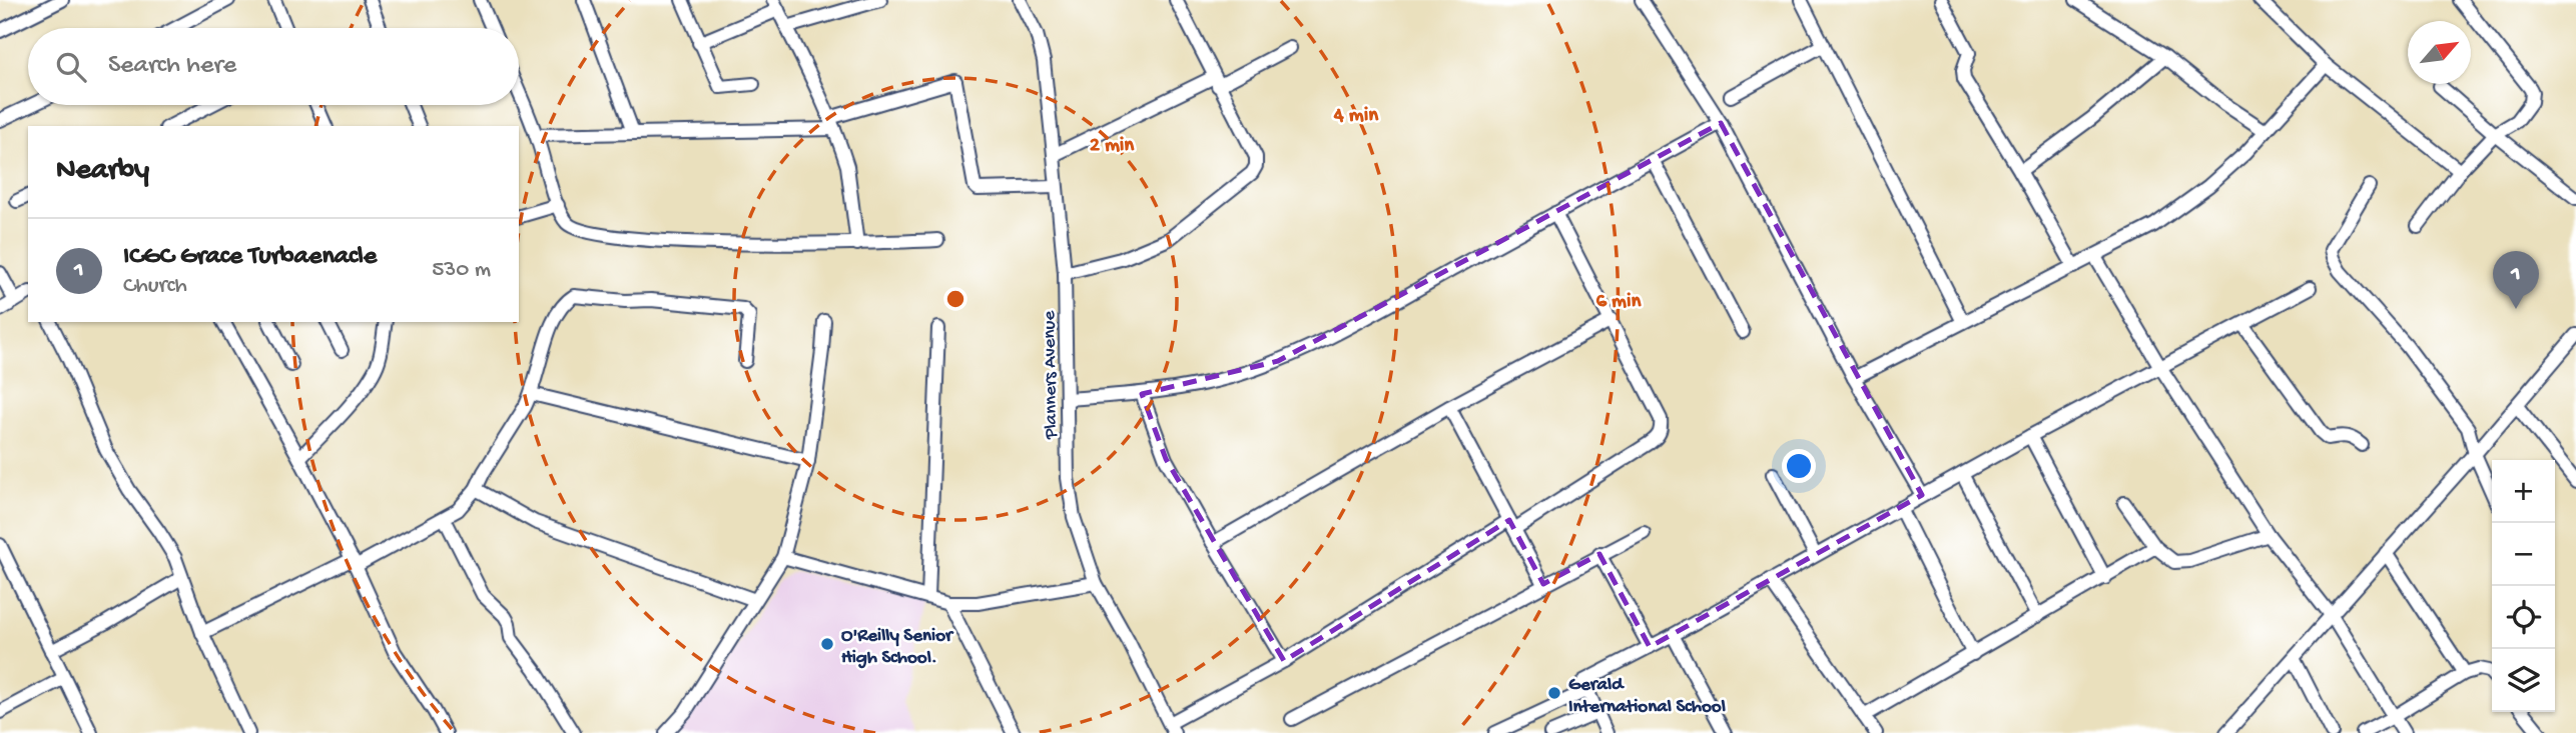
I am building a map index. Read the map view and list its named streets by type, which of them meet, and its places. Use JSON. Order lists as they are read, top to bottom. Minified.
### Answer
{"streets":{"street":["Planners Avenue"]},"places":["O'Reilly Senior High School.","Gerald International School"],"north":"top right","page":{"search":"Search here","heading":"Nearby","list":[{"mark":"1","name":"ICGC Grace Turbaenacle","note":"Church","value":"530 m"}],"pins":"1","map_buttons":["+","−"]},"rings":["4 min","2 min","6 min"]}
